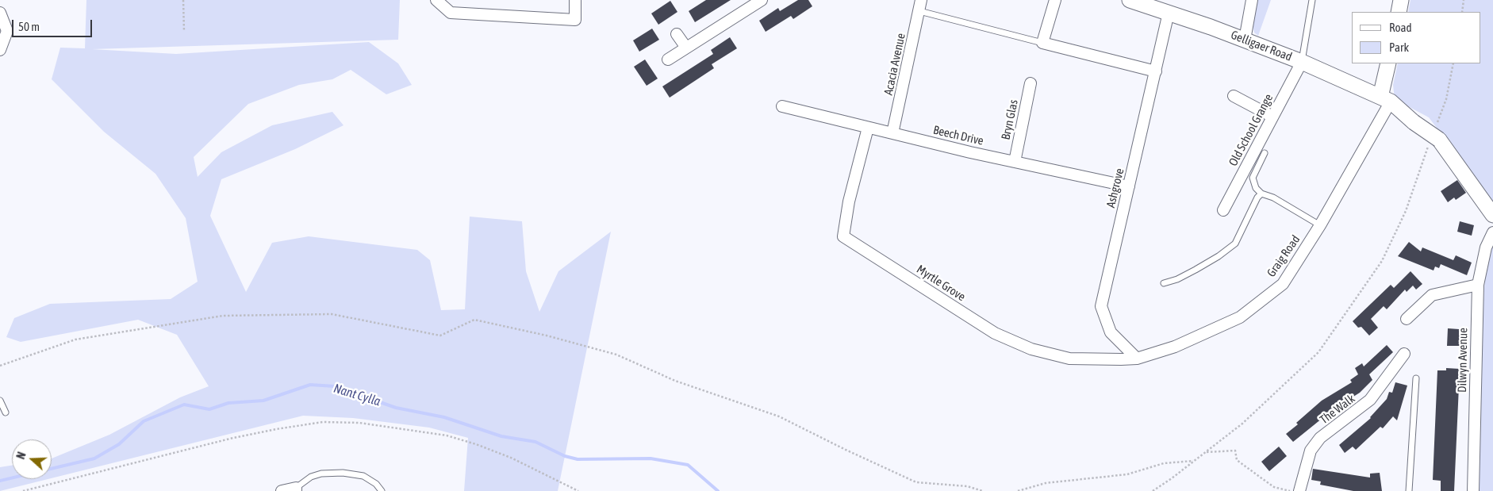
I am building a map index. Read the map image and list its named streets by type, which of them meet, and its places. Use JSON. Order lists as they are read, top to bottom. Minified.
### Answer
{"streets":{"street":["Gelligaer Road","Acacia Avenue","Bryn Glas","Old School Grange","Beech Drive","Ashgrove","Graig Road","Myrtle Grove","Dilwyn Avenue","The Walk"]},"crossings":[["Gelligaer Road","Old School Grange"],["Gelligaer Road","Ashgrove"],["Gelligaer Road","Graig Road"],["Acacia Avenue","Beech Drive"],["Bryn Glas","Beech Drive"],["Beech Drive","Ashgrove"],["Beech Drive","Myrtle Grove"],["Ashgrove","Graig Road"],["Ashgrove","Myrtle Grove"],["Graig Road","Myrtle Grove"]],"water":["Nant Cylla"],"legend":["Road","Park"],"scale_bar":"50 m","north":"left"}
